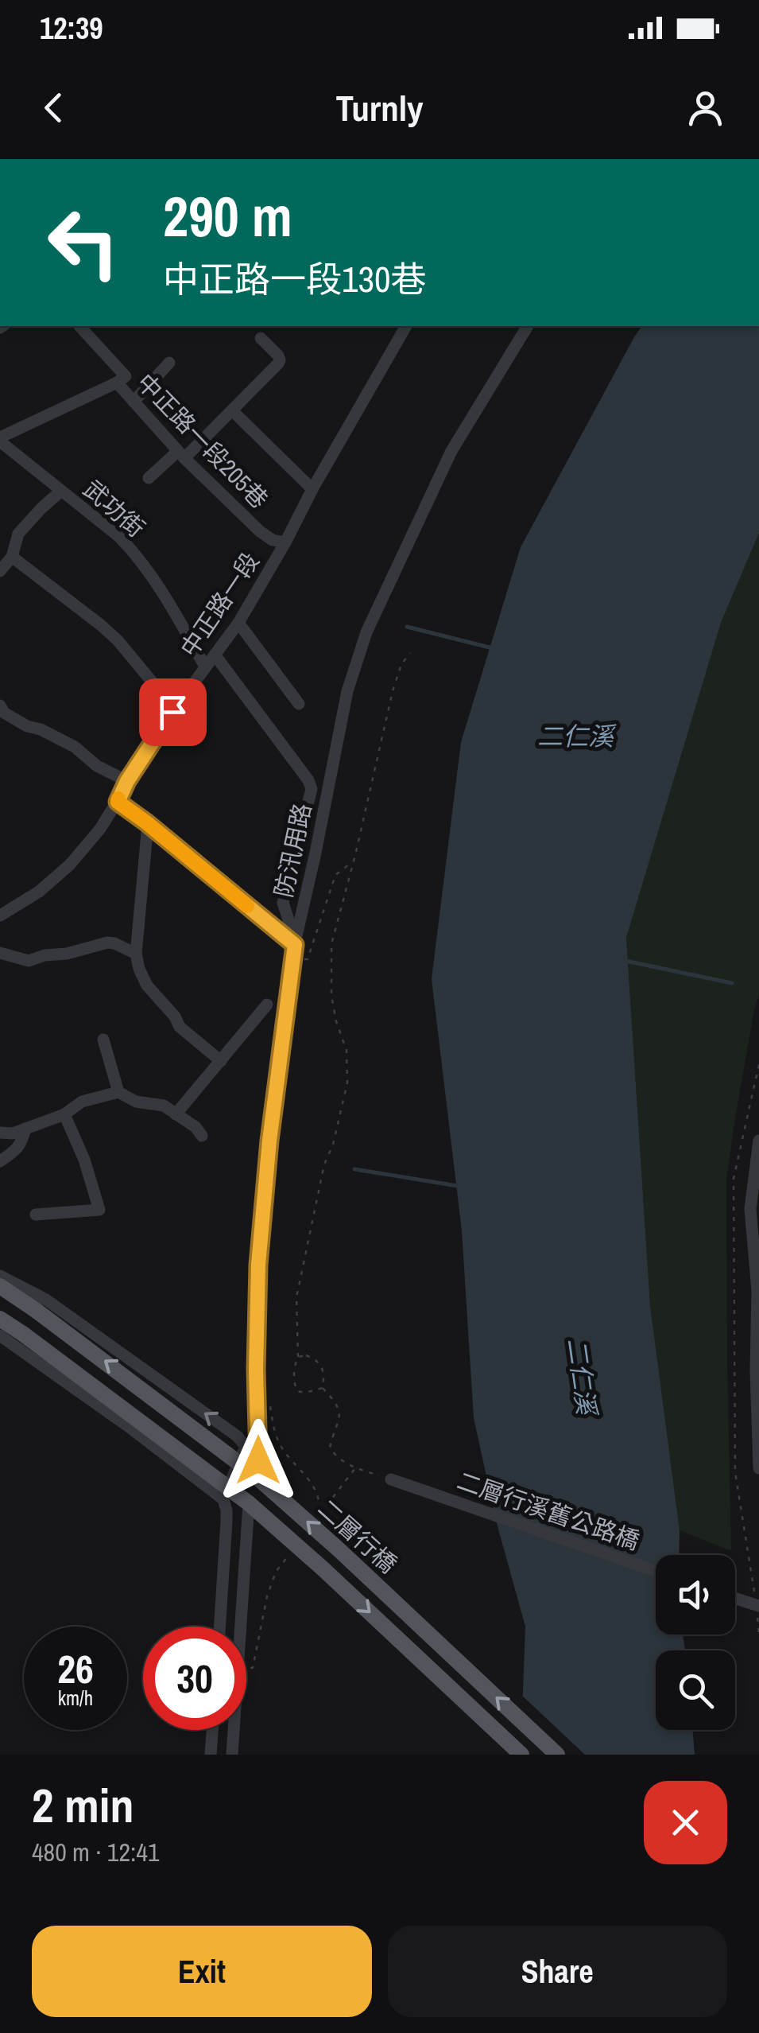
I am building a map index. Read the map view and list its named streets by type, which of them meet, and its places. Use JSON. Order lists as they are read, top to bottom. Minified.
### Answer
{"streets":{"main road":["二層行橋"],"street":["中正路一段205巷","武功街","中正路一段","防汛用路","二層行溪舊公路橋"]},"crossings":[["中正路一段205巷","中正路一段"],["武功街","中正路一段"],["防汛用路","二層行橋"]],"water":["二仁溪"],"page":{"status":"12:39","header":"Turnly","turn":["290 m","中正路一段130巷"],"speed":"26 km/h","limit":"30","heading":["2 min","480 m · 12:41"],"buttons":["Exit","Share"]}}
